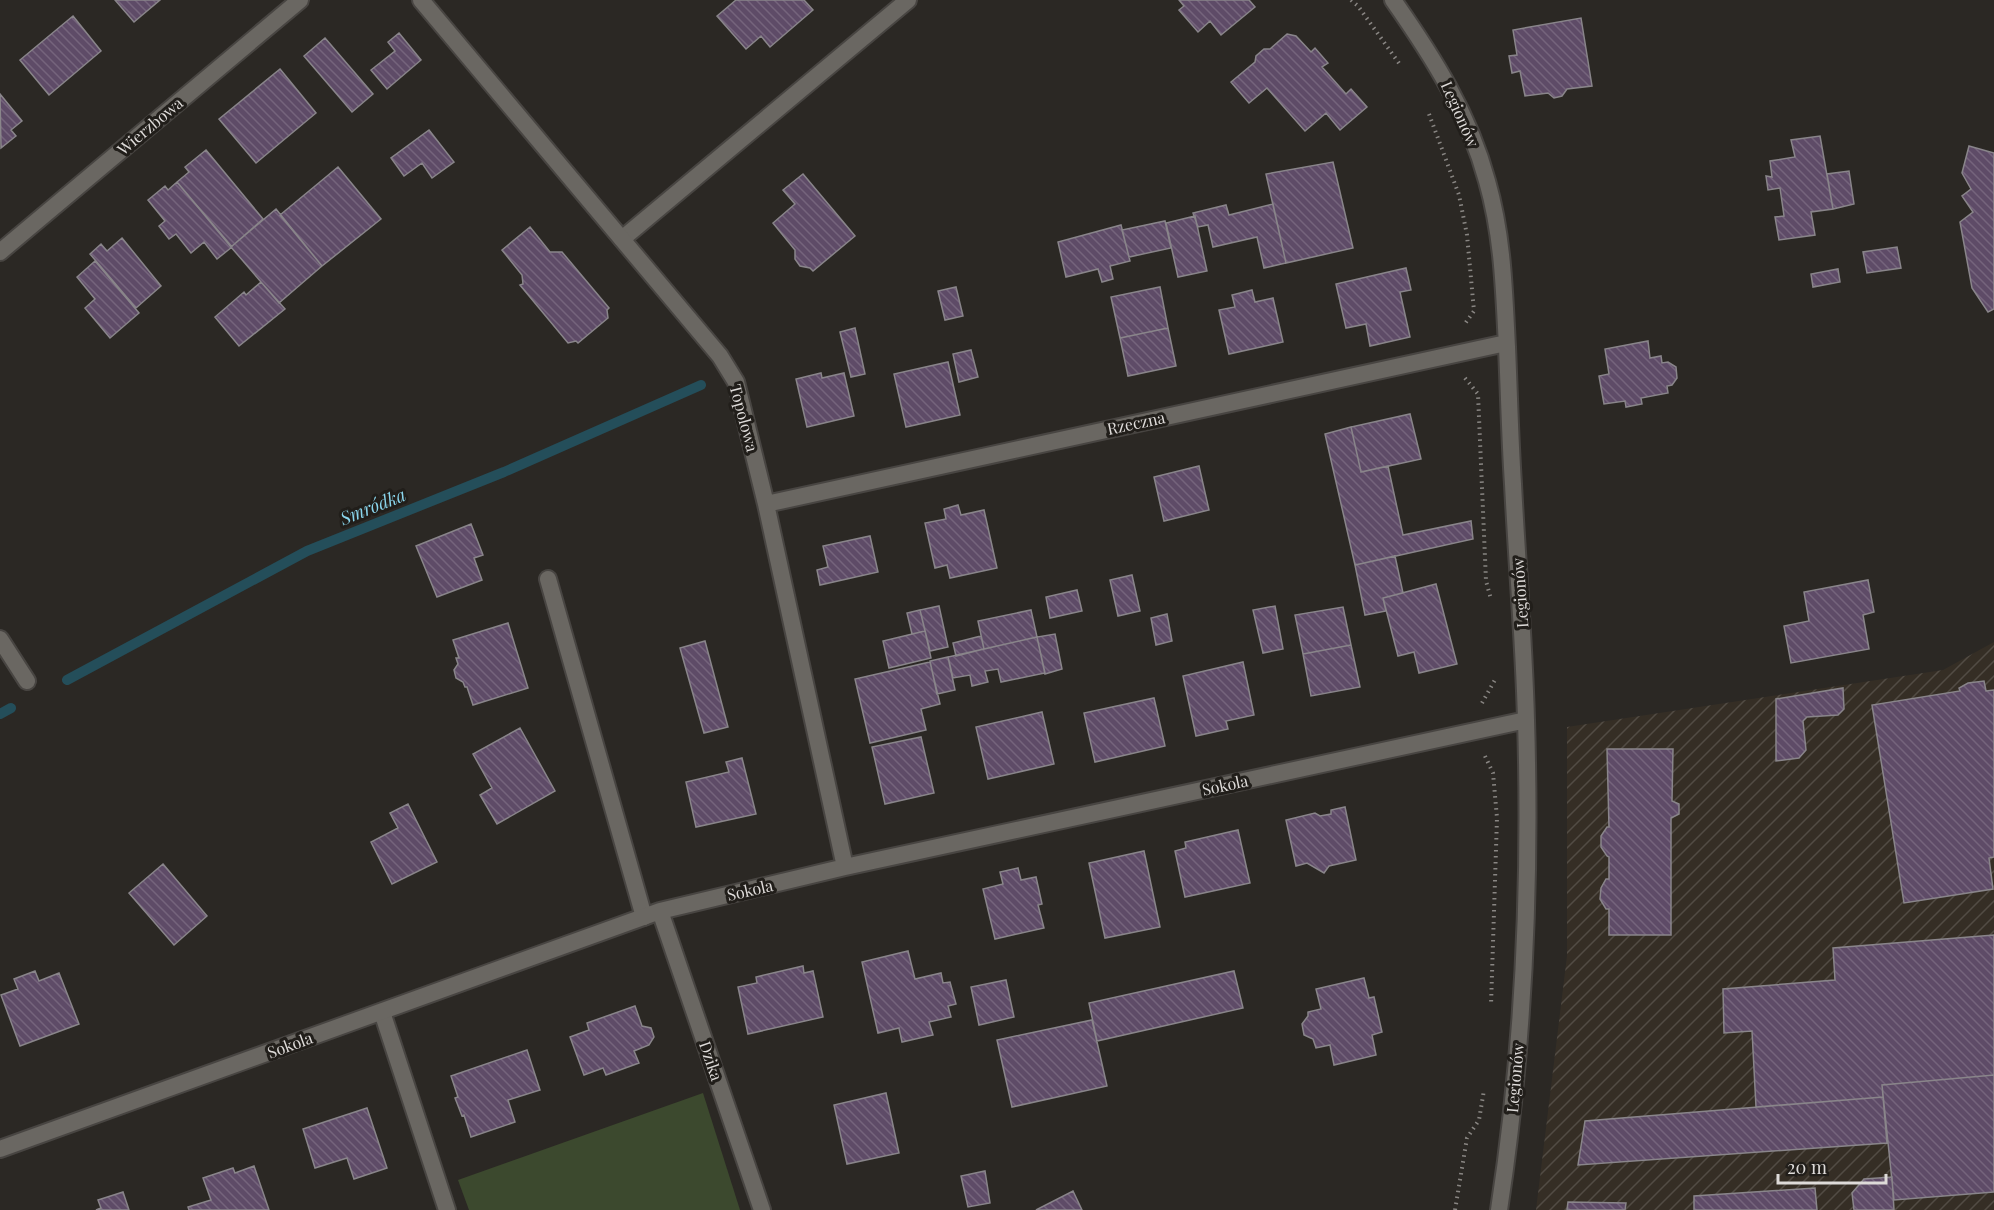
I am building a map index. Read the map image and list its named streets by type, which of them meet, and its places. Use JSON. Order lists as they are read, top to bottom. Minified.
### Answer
{"streets":{"street":["Legionów","Wierzbowa","Topolowa","Rzeczna","Sokola","Dzika"]},"crossings":[["Legionów","Rzeczna"],["Legionów","Sokola"],["Topolowa","Rzeczna"],["Topolowa","Sokola"],["Sokola","Dzika"]],"water":["Smródka"],"scale_bar":"20 m"}
